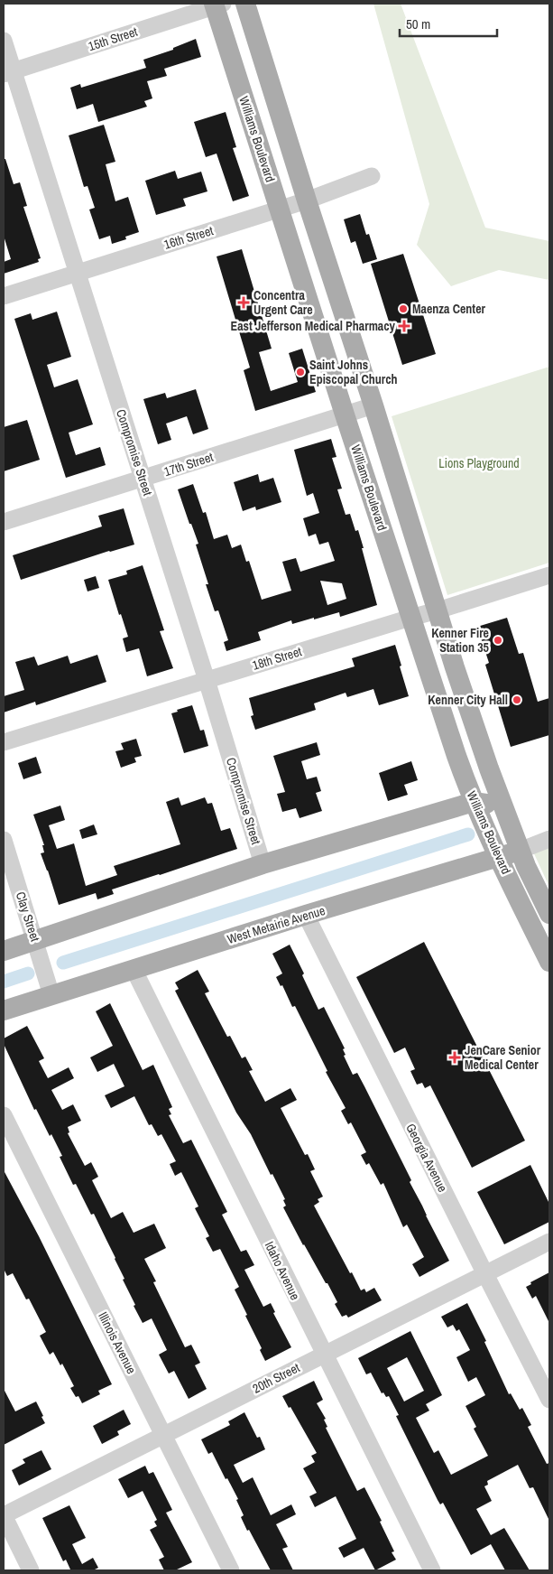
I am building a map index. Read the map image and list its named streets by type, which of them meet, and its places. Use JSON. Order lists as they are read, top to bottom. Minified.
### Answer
{"streets":{"main road":["Williams Boulevard","West Metairie Avenue"],"street":["15th Street","16th Street","Compromise Street","17th Street","18th Street","Clay Street","Georgia Avenue","Idaho Avenue","Illinois Avenue","20th Street"]},"crossings":[["15th Street","Williams Boulevard"],["15th Street","Compromise Street"],["Williams Boulevard","16th Street"],["Williams Boulevard","17th Street"],["Williams Boulevard","18th Street"],["Williams Boulevard","West Metairie Avenue"],["16th Street","Compromise Street"],["Compromise Street","17th Street"],["Compromise Street","18th Street"],["Clay Street","West Metairie Avenue"],["West Metairie Avenue","Georgia Avenue"],["West Metairie Avenue","Idaho Avenue"],["Georgia Avenue","20th Street"],["Idaho Avenue","20th Street"],["Illinois Avenue","20th Street"]],"parks":["Lions Playground"],"places":{"health":["Concentra Urgent Care","East Jefferson Medical Pharmacy","JenCare Senior Medical Center"],"other":["Maenza Center","Saint Johns Episcopal Church","Kenner Fire Station 35","Kenner City Hall"]},"scale_bar":"50 m"}
